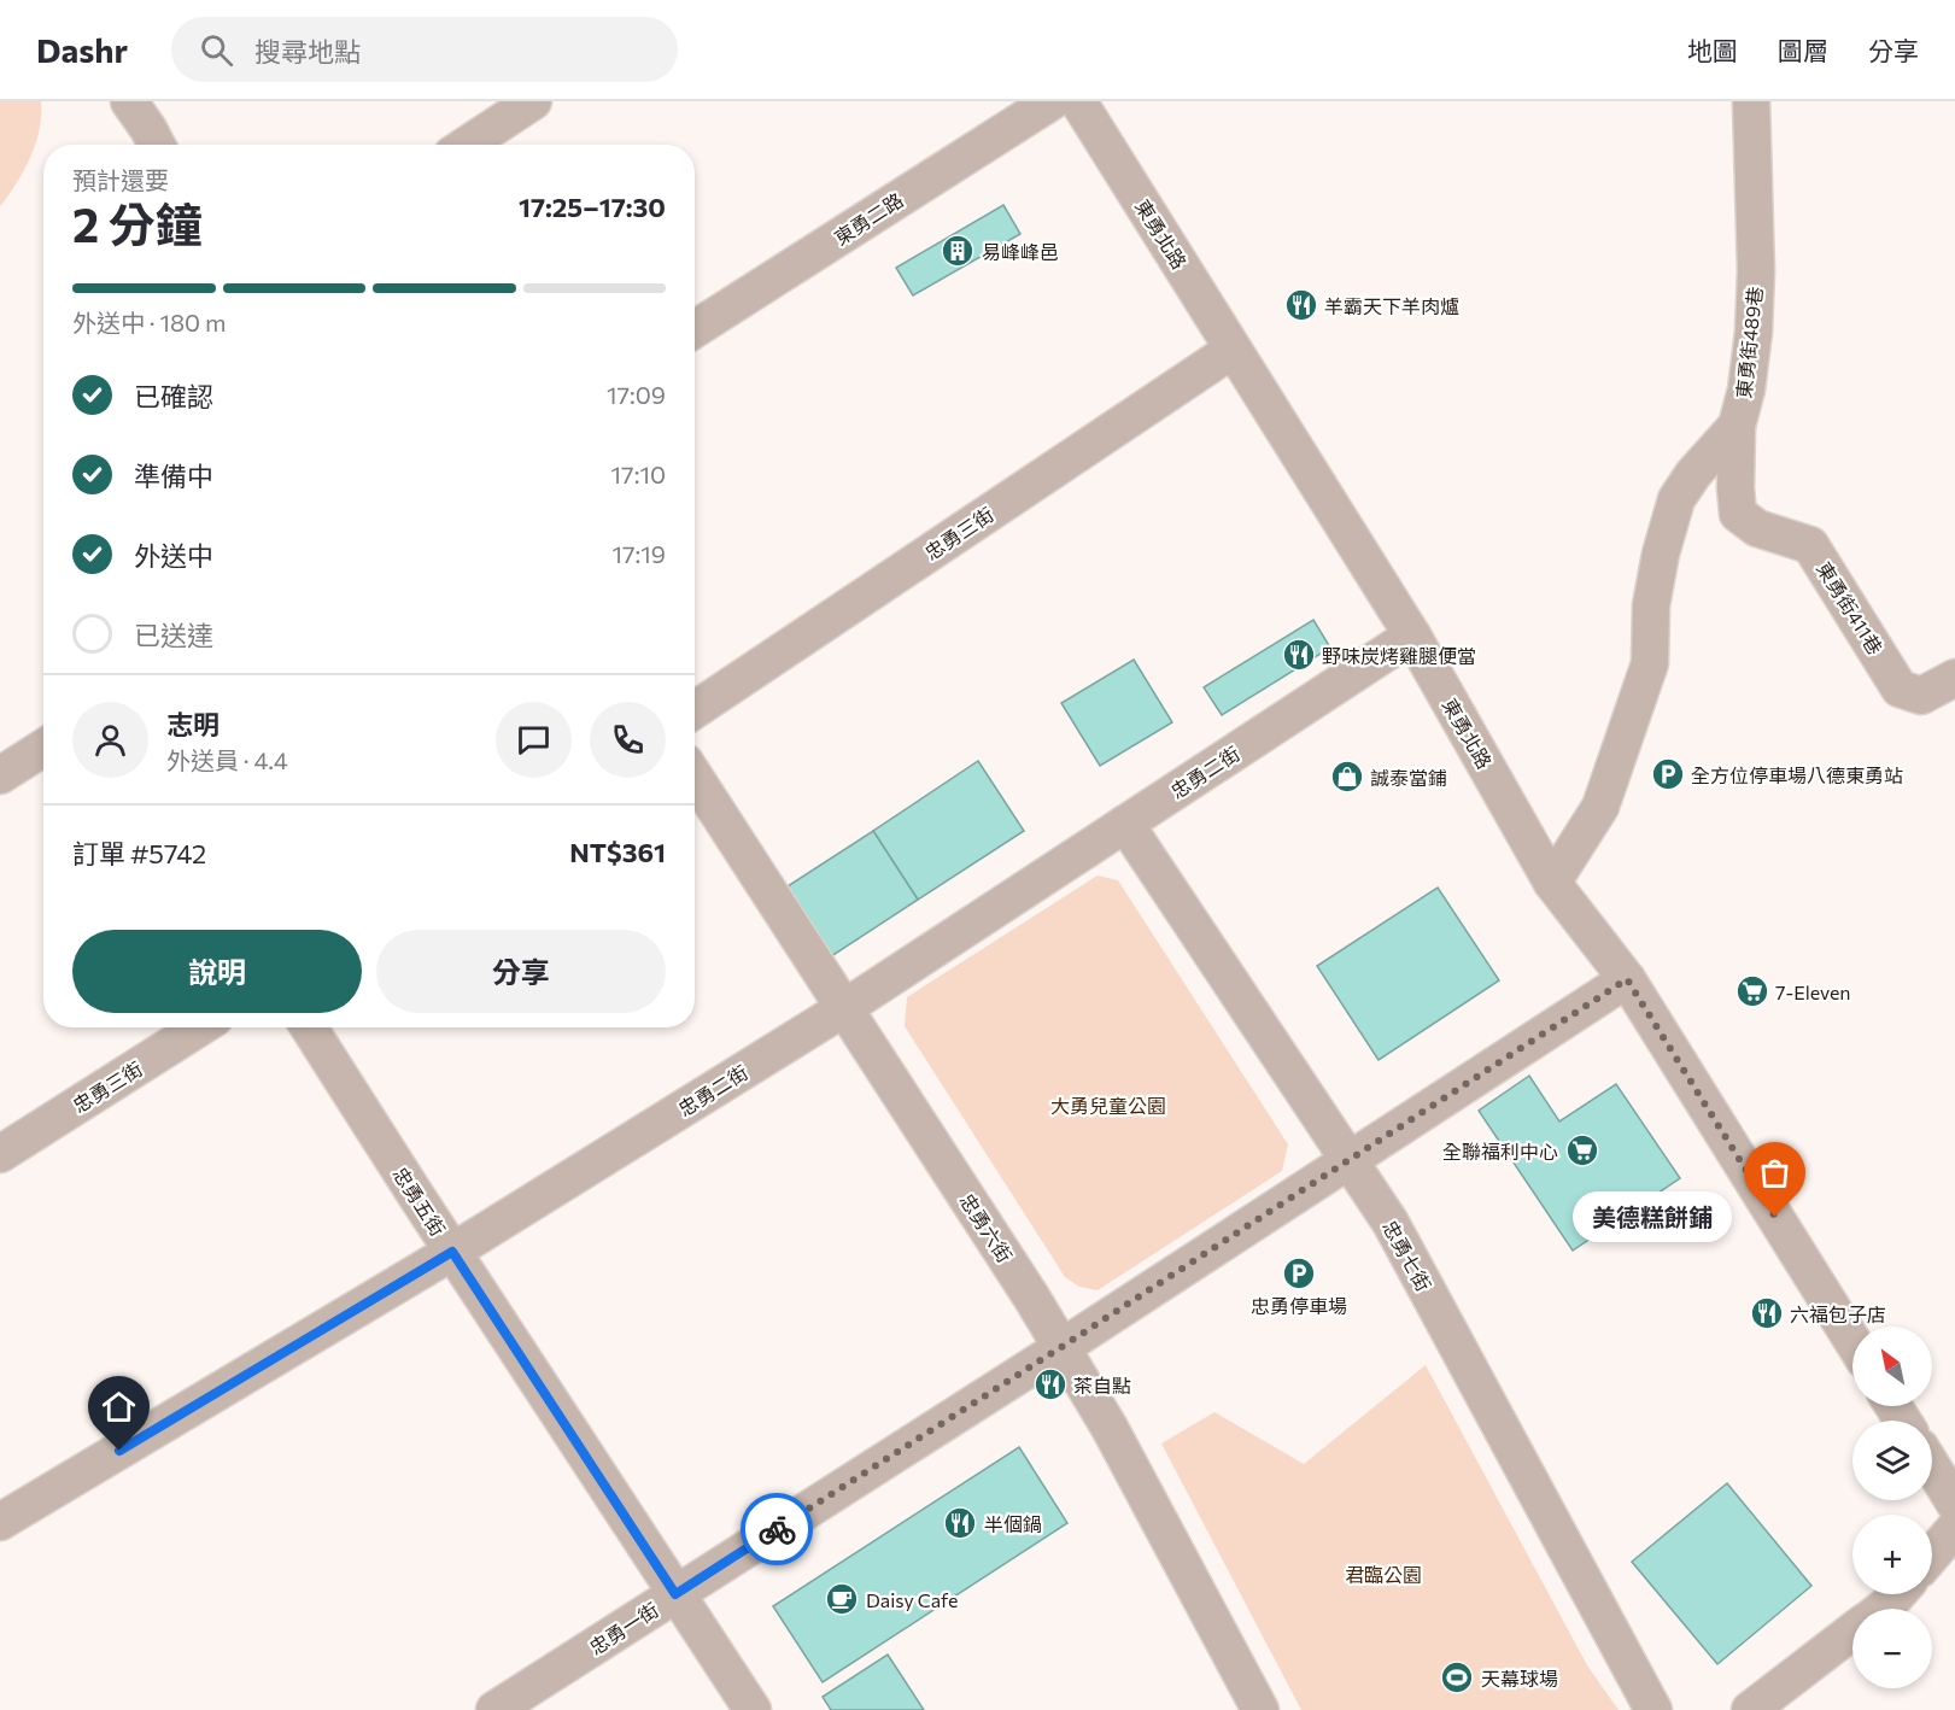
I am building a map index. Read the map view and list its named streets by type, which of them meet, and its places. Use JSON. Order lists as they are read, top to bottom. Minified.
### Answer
{"streets":{"street":["東勇二路","東勇北路","東勇街489巷","忠勇三街","東勇街411巷","忠勇二街","忠勇五街","忠勇六街","忠勇七街","忠勇一街"]},"crossings":[["東勇北路","東勇街489巷"],["東勇北路","忠勇三街"],["東勇北路","忠勇二街"],["東勇北路","忠勇一街"],["東勇街489巷","東勇街411巷"],["忠勇二街","忠勇五街"],["忠勇二街","忠勇六街"],["忠勇二街","忠勇七街"],["忠勇五街","忠勇一街"],["忠勇六街","忠勇一街"],["忠勇七街","忠勇一街"]],"parks":["大勇兒童公園","君臨公園"],"places":{"building":["易峰峰邑"],"restaurant":["羊霸天下羊肉爐","野味炭烤雞腿便當","六福包子店","茶自點","半個鍋"],"parking":["全方位停車場八德東勇站","忠勇停車場"],"shop":["誠泰當鋪"],"supermarket":["7-Eleven","全聯福利中心"],"other":["美德糕餅鋪"],"cafe":["Daisy Cafe"],"sports":["天幕球場"]},"north":"top left","page":{"header":"Dashr","search":"搜尋地點","nav":["地圖","圖層","分享"],"heading":["2 分鐘","預計還要","17:25–17:30"],"panel":["志明","外送員 · 4.4","訂單 #5742","NT$361"],"bar":"外送中 · 180 m","list":[["已確認","17:09"],["準備中","17:10"],["外送中","17:19"],"已送達"],"buttons":["說明","分享"],"bubble":"美德糕餅鋪","map_buttons":["+","−"]}}
